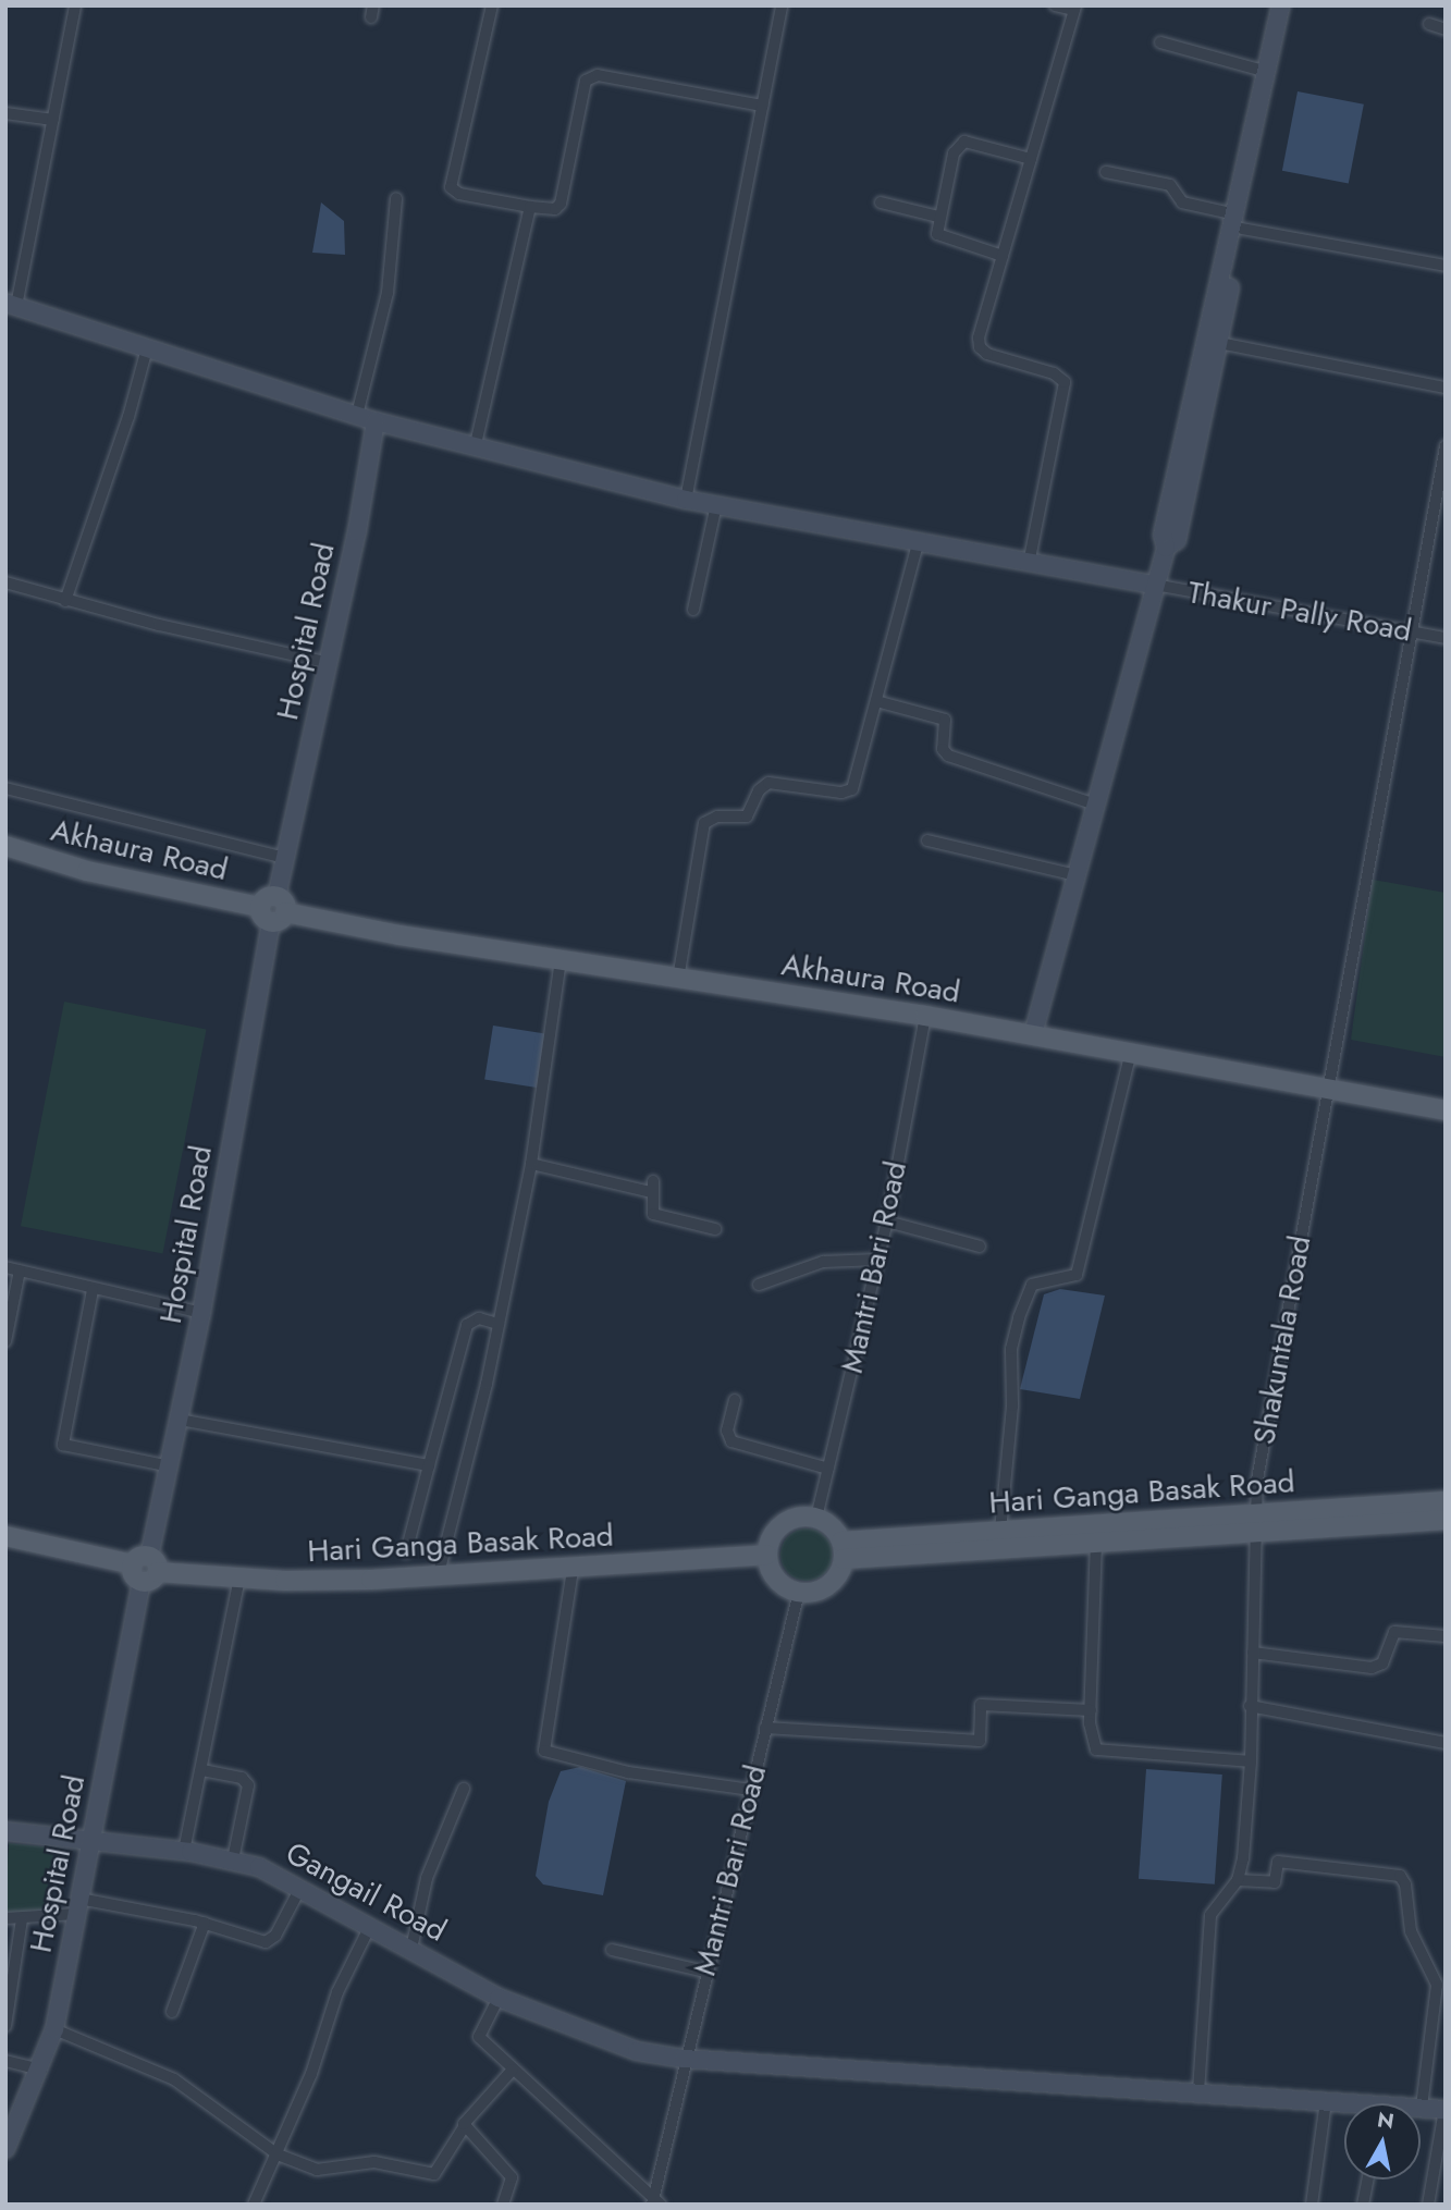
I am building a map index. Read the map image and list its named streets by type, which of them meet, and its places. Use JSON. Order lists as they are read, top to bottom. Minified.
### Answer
{"streets":{"main road":["Akhaura Road","Hari Ganga Basak Road"],"street":["Thakur Pally Road","Hospital Road","Mantri Bari Road","Shakuntala Road","Gangail Road"]},"crossings":[["Thakur Pally Road","Shakuntala Road"],["Hospital Road","Akhaura Road"],["Hospital Road","Hari Ganga Basak Road"],["Hospital Road","Gangail Road"],["Akhaura Road","Mantri Bari Road"],["Akhaura Road","Shakuntala Road"],["Mantri Bari Road","Hari Ganga Basak Road"],["Mantri Bari Road","Gangail Road"],["Shakuntala Road","Hari Ganga Basak Road"]],"north":"top"}
